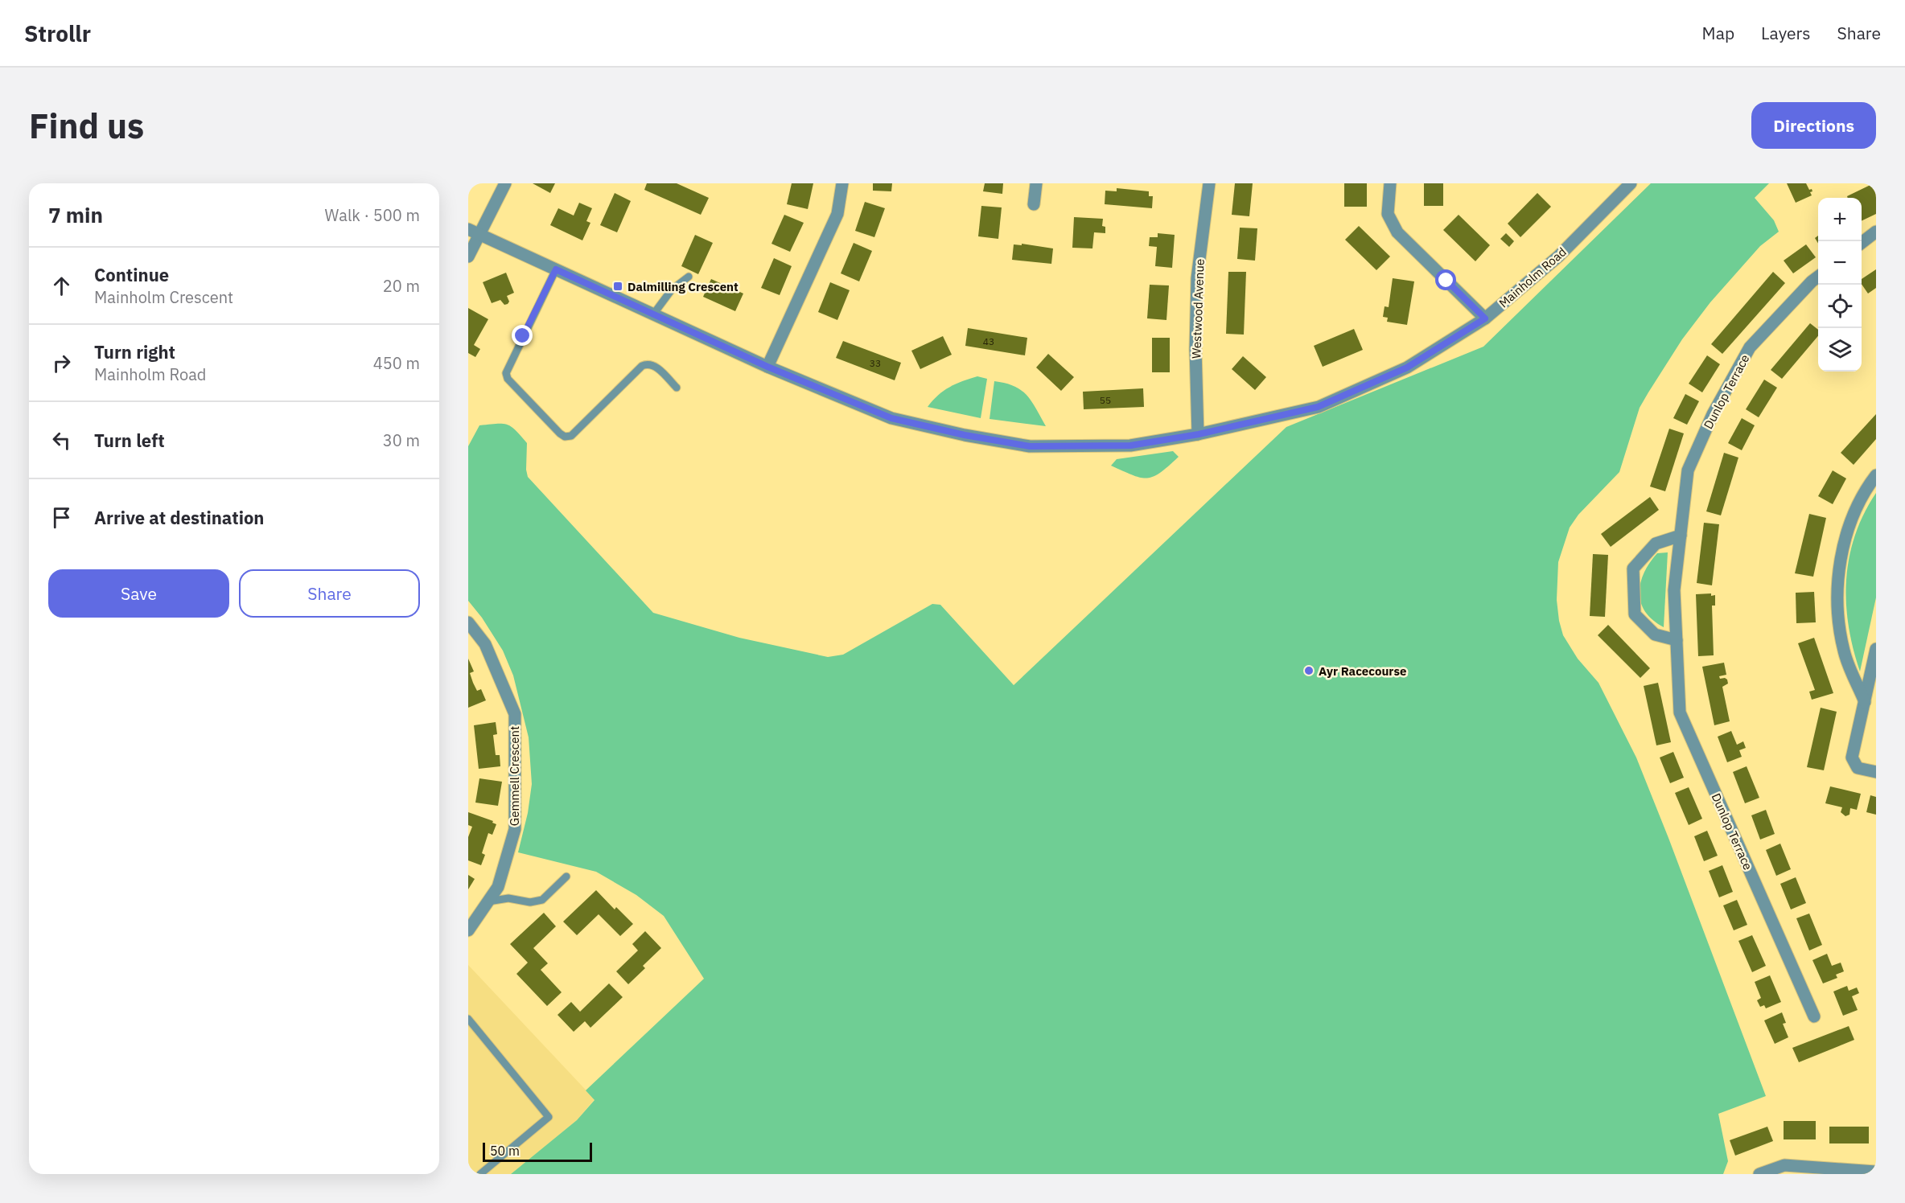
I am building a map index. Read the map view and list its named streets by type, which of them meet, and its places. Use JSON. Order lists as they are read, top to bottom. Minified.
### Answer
{"streets":{"street":["Mainholm Road","Westwood Avenue","Dunlop Terrace","Gemmell Crescent"]},"crossings":[["Mainholm Road","Westwood Avenue"]],"places":{"transit":["Dalmilling Crescent"],"other":["Ayr Racecourse"]},"house_numbers":["43","33","55"],"scale_bar":"50 m","page":{"header":"Strollr","nav":["Map","Layers","Share"],"buttons":["Directions",["Save","Share"]],"title":"Find us","heading":["7 min","Walk · 500 m"],"map_buttons":["+","−"],"list":[["Continue","Mainholm Crescent","20 m"],["Turn right","Mainholm Road","450 m"],["Turn left","30 m"],"Arrive at destination"],"scale":"50 m"}}
